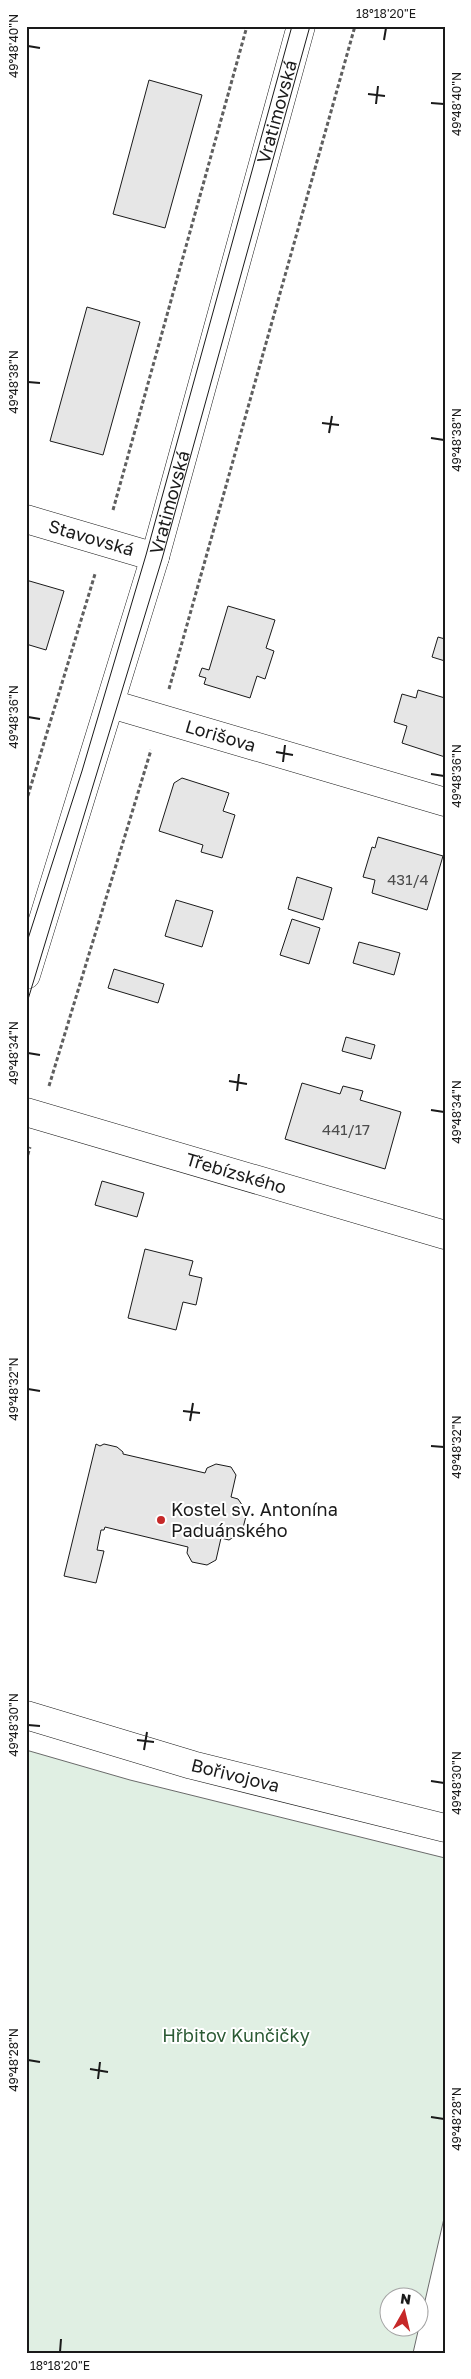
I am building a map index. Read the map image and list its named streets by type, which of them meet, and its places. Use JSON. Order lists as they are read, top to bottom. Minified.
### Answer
{"streets":{"street":["Vratimovská","Stavovská","Lorišova","Třebízského","Bořivojova"]},"crossings":[["Vratimovská","Stavovská"],["Vratimovská","Lorišova"]],"parks":["Hřbitov Kunčičky"],"places":["Kostel sv. Antonína Paduánského"],"house_numbers":["431/4","441/17"],"north":"top","coordinates":["18°18'20\"E","49°48'40\"N","49°48'38\"N","49°48'36\"N","49°48'34\"N","49°48'32\"N","49°48'30\"N","49°48'28\"N"]}
